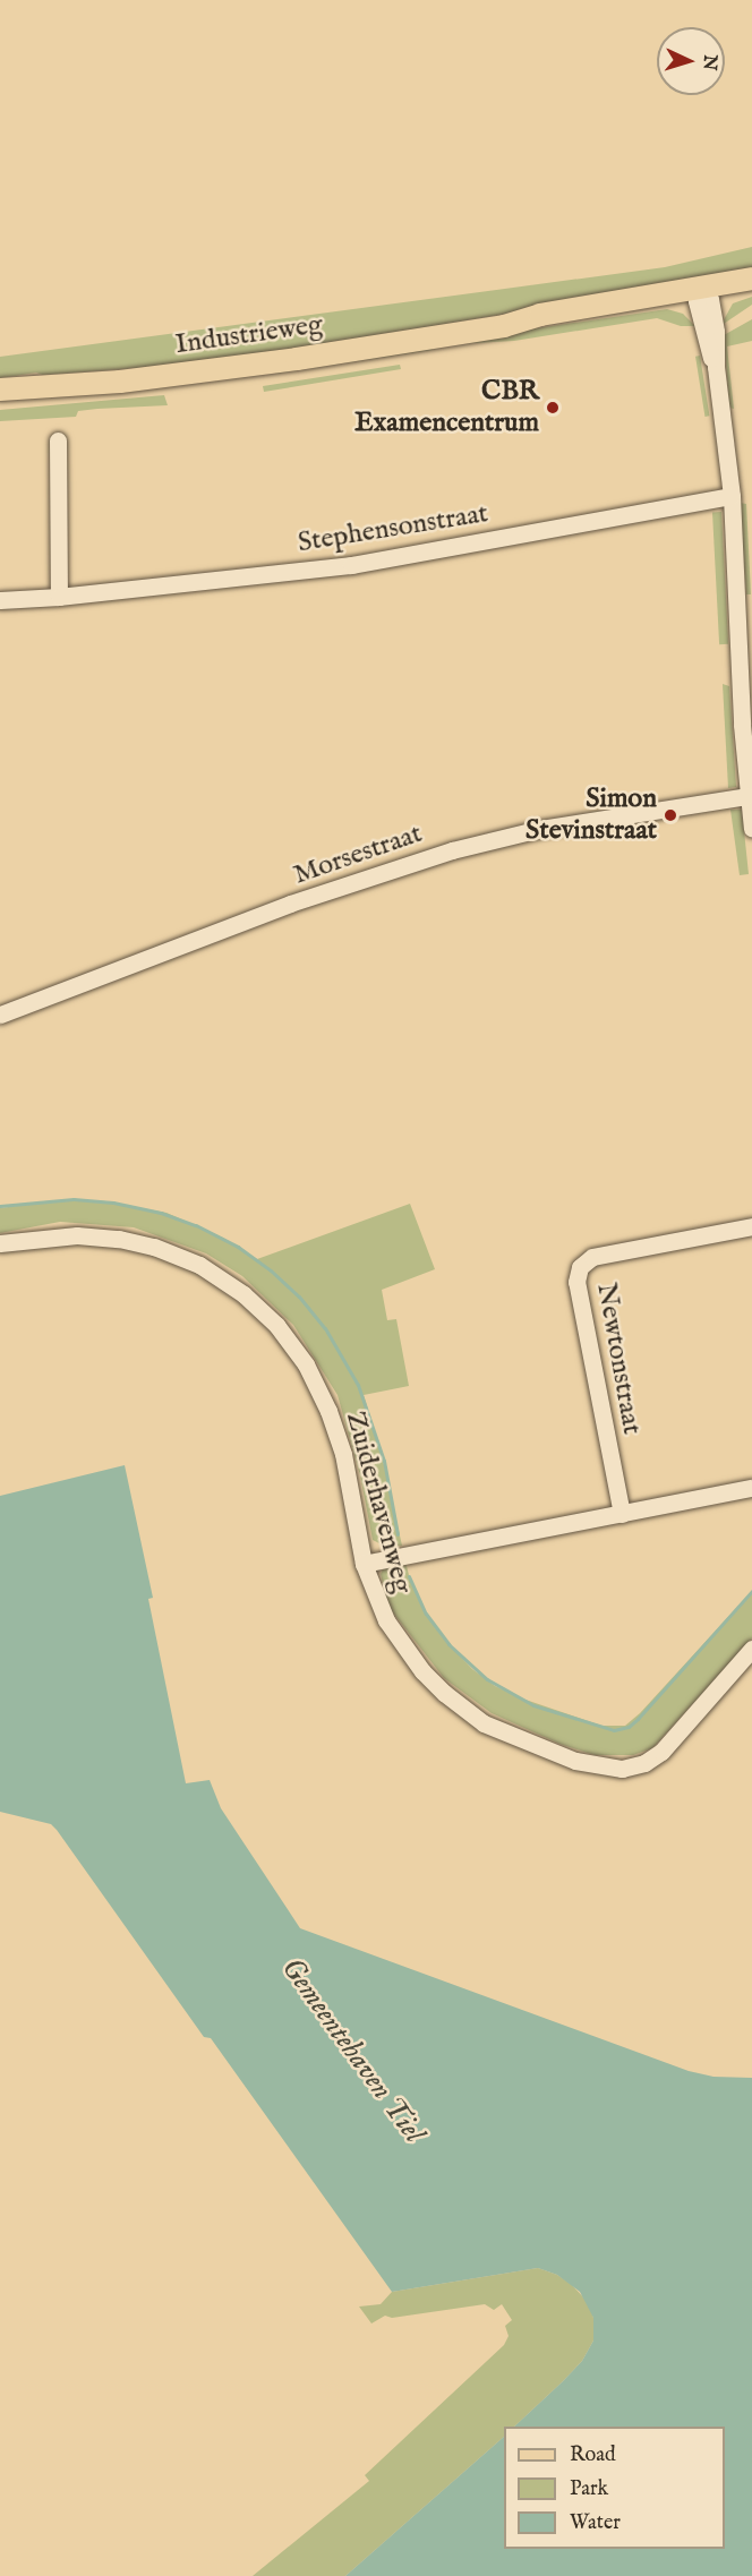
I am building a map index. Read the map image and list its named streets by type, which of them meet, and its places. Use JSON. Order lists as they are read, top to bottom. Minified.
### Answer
{"streets":{"main road":["Industrieweg"],"street":["Stephensonstraat","Morsestraat","Newtonstraat","Zuiderhavenweg"]},"water":["Gemeentehaven Tiel"],"places":["CBR Examencentrum","Simon Stevinstraat"],"legend":["Road","Park","Water"],"north":"right"}
